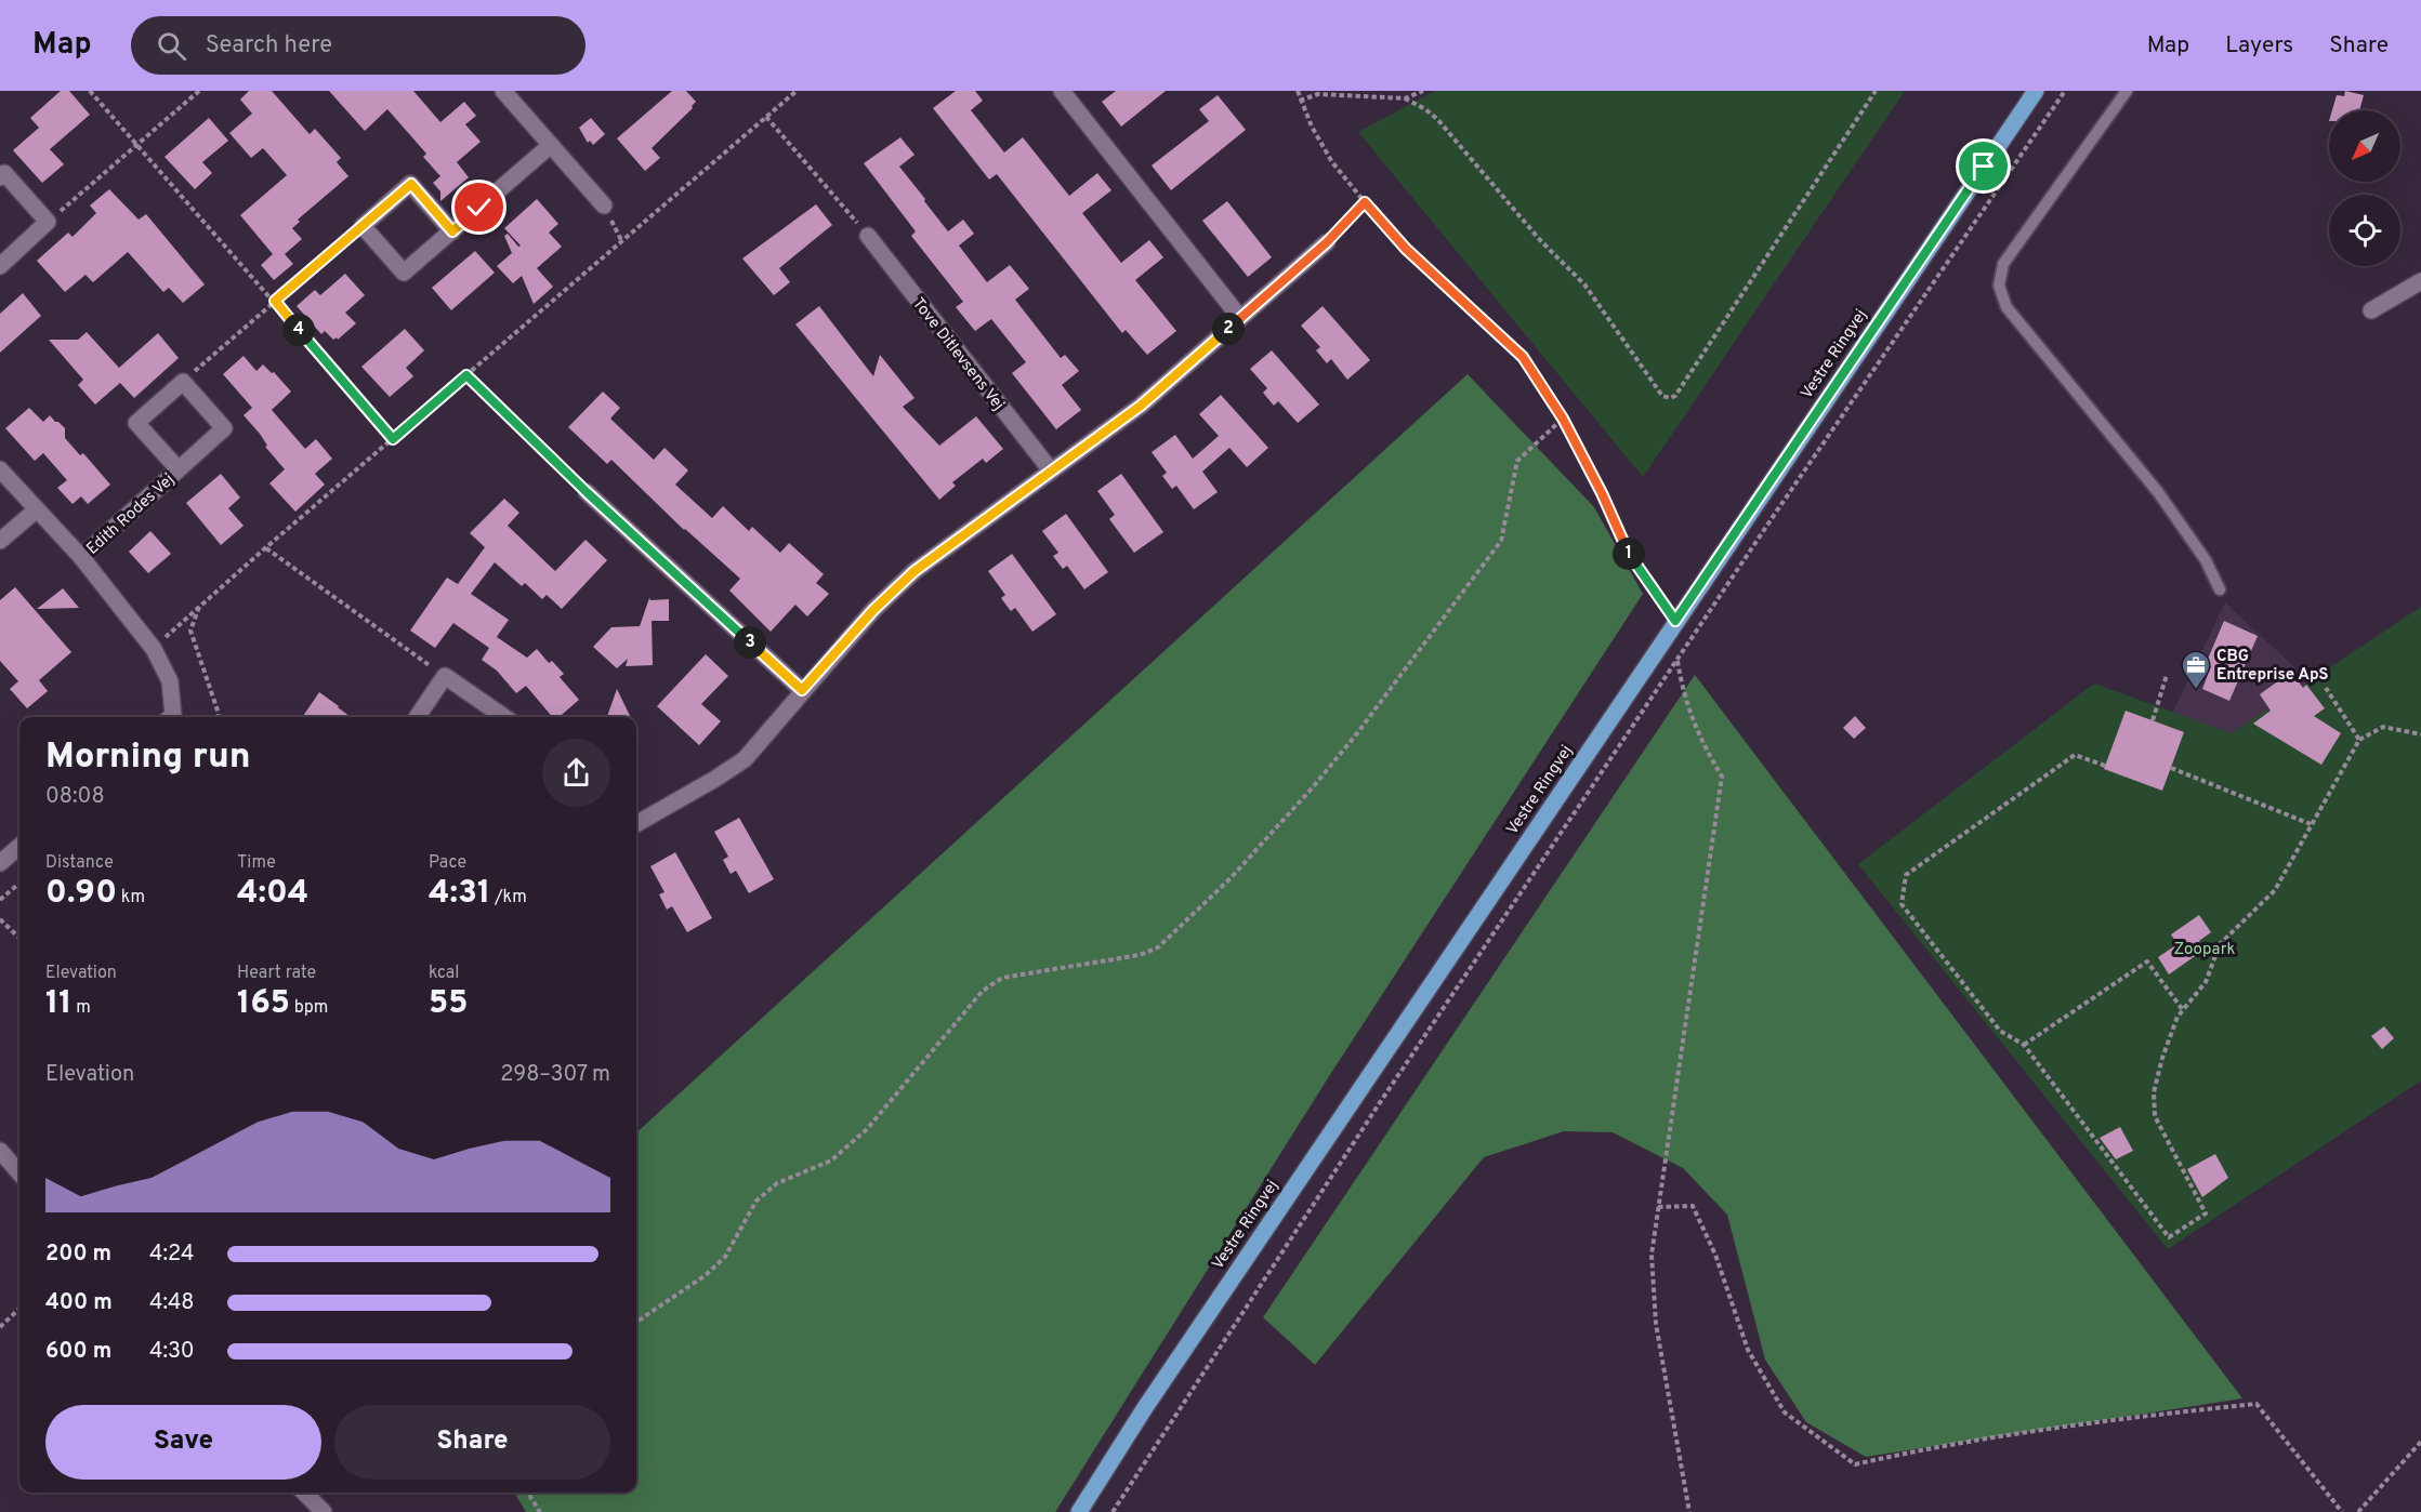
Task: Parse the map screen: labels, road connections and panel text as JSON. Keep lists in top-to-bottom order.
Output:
{
  "streets": {
    "main road": ["Vestre Ringvej"],
    "street": ["Tove Ditlevsens Vej", "Edith Rodes Vej"]
  },
  "parks": ["Zoopark"],
  "places": {
    "office": ["CBG Entreprise ApS"]
  },
  "north": "bottom left",
  "page": {
    "header": "Map",
    "search": "Search here",
    "nav": ["Map", "Layers", "Share"],
    "pins": [
      "2",
      "4",
      "1",
      "3"
    ],
    "heading": ["Morning run", "08:08"],
    "stats": [
      ["Distance", "0.90 km"],
      ["Time", "4:04"],
      ["Pace", "4:31 /km"],
      ["Elevation", "11 m"],
      ["Heart rate", "165 bpm"],
      ["kcal", "55"]
    ],
    "chart": ["Elevation", "298–307 m"],
    "list": [
      {
        "name": "200 m",
        "note": "4:24"
      },
      {
        "name": "400 m",
        "note": "4:48"
      },
      {
        "name": "600 m",
        "note": "4:30"
      }
    ],
    "buttons": ["Save", "Share"]
  }
}
